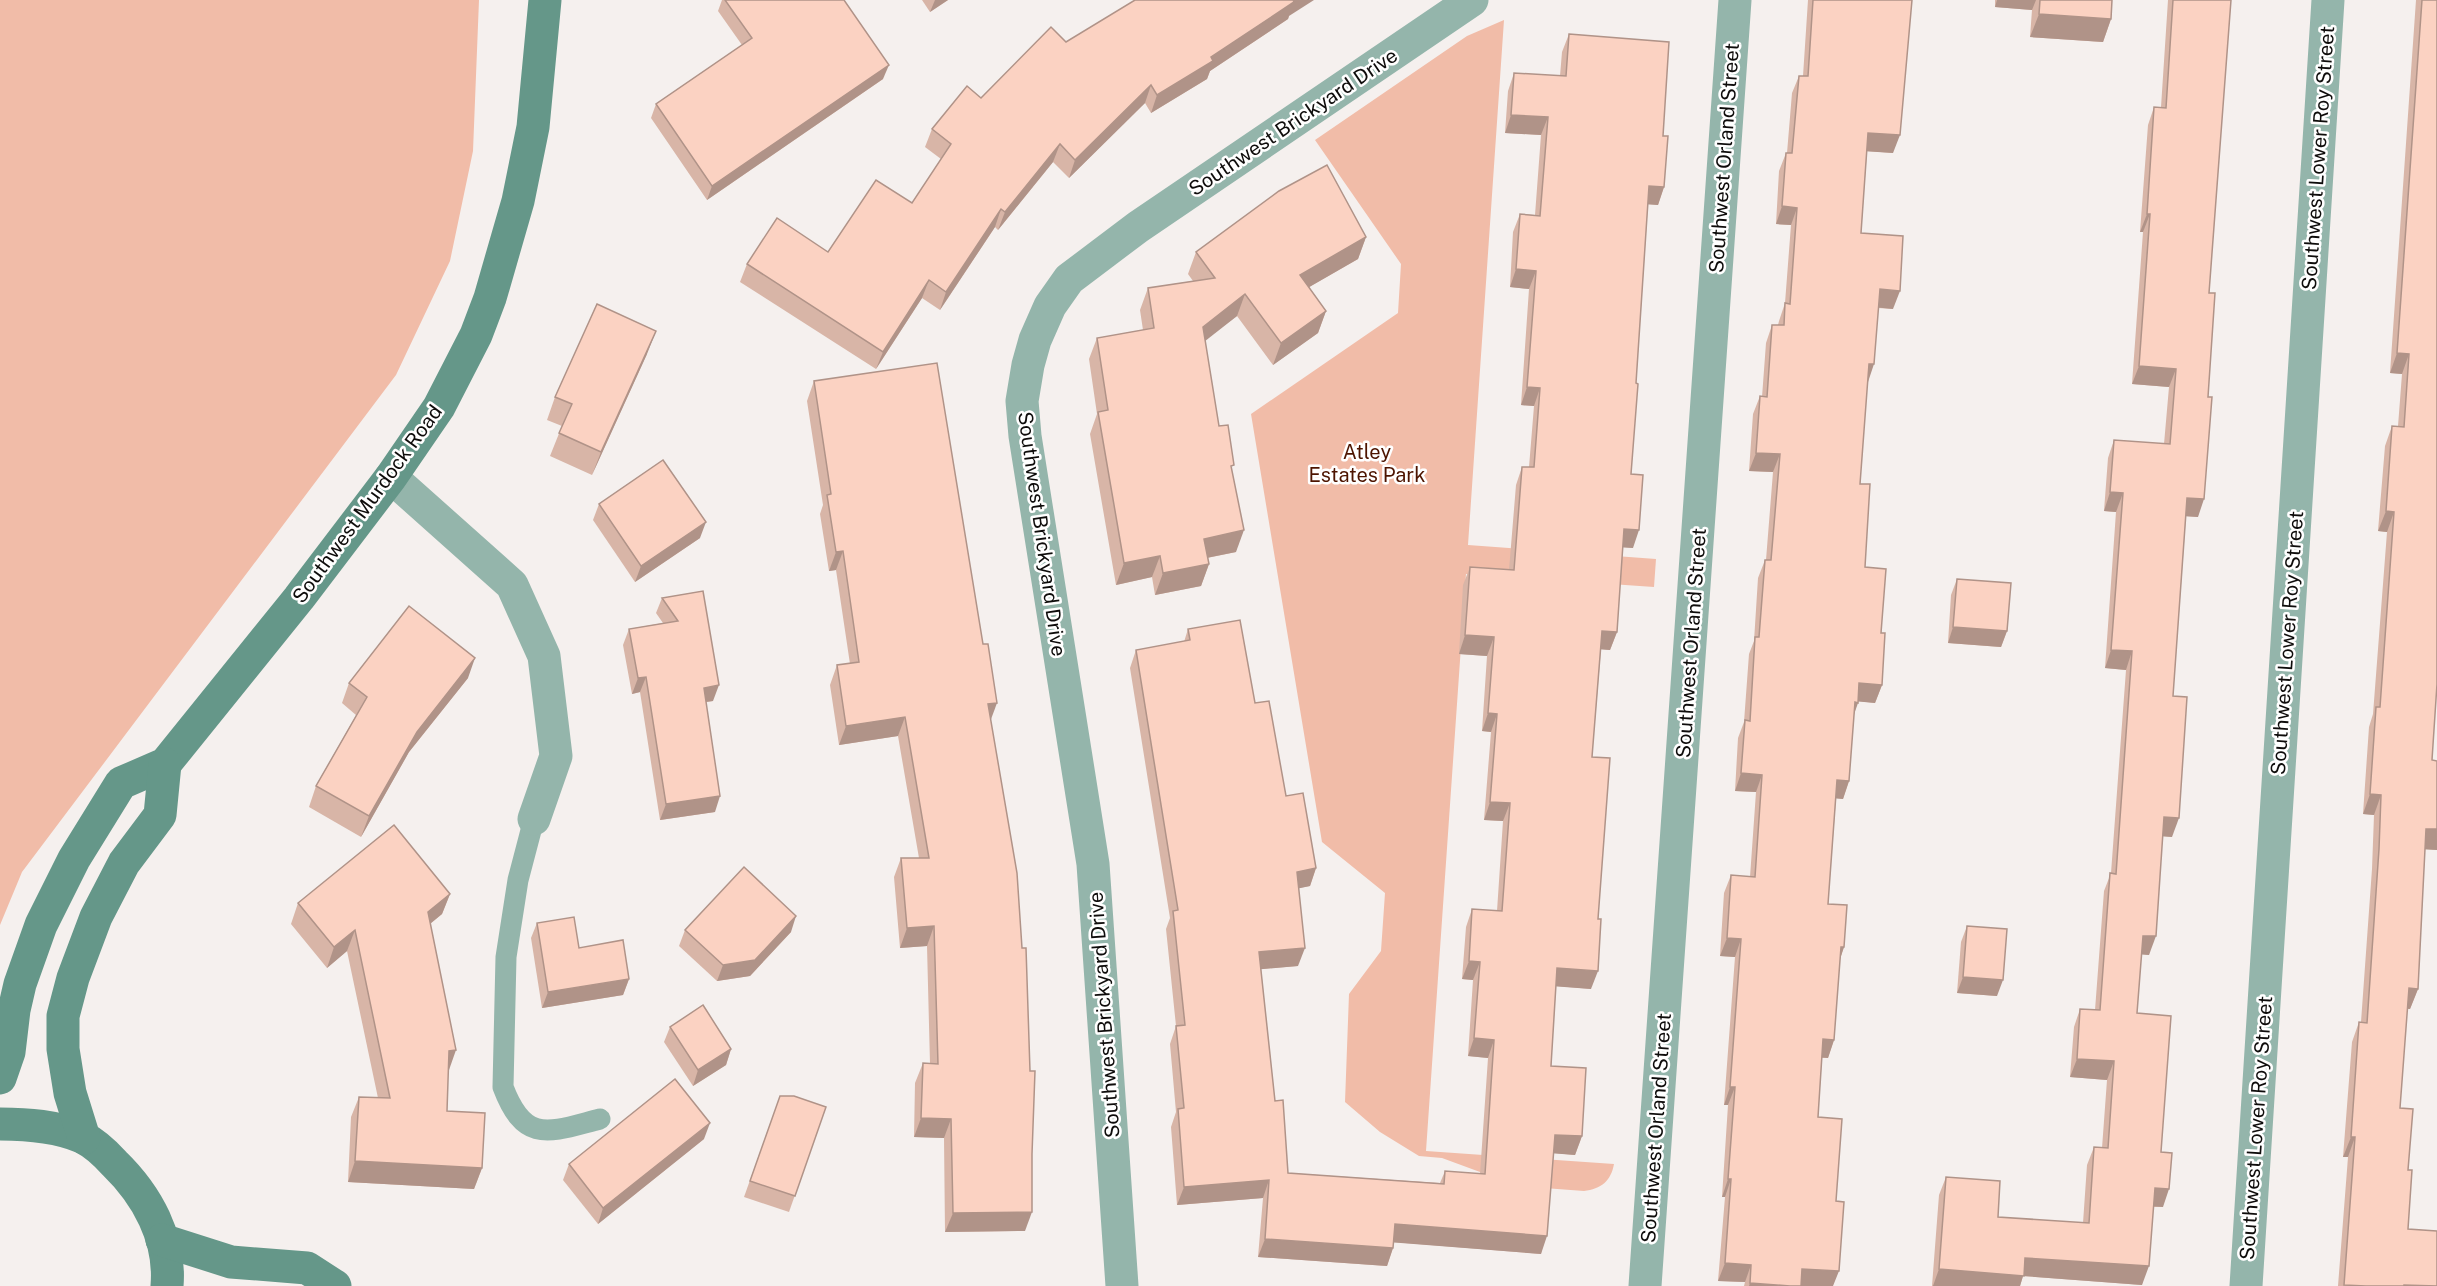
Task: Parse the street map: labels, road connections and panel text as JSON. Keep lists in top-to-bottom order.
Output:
{
  "streets": {
    "main road": ["Southwest Murdock Road"],
    "street": ["Southwest Brickyard Drive", "Southwest Orland Street", "Southwest Lower Roy Street"]
  },
  "parks": ["Atley Estates Park"]
}
